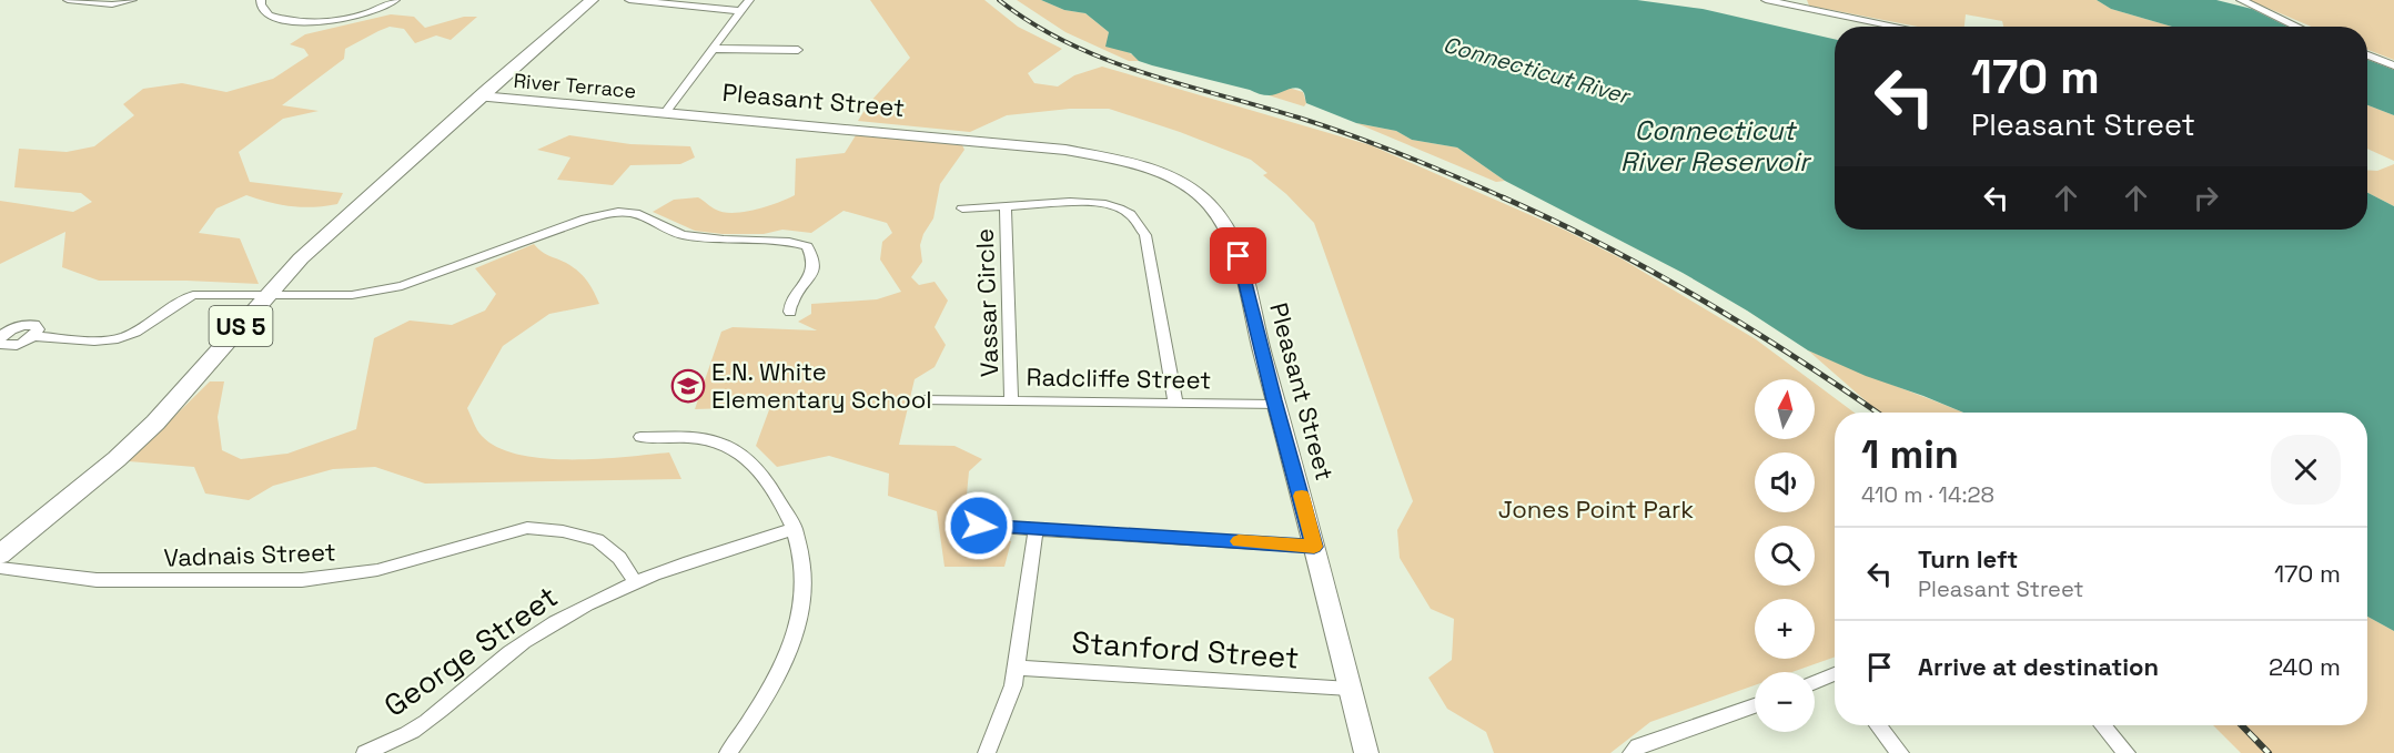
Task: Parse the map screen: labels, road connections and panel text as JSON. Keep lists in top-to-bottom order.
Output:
{
  "streets": {
    "main road": ["US 5"],
    "street": [
      "River Terrace",
      "Pleasant Street",
      "Vassar Circle",
      "Radcliffe Street",
      "Vadnais Street",
      "Stanford Street",
      "George Street"
    ]
  },
  "crossings": [
    ["River Terrace", "Pleasant Street"],
    ["River Terrace", "US 5"],
    ["Pleasant Street", "Radcliffe Street"],
    ["Pleasant Street", "Stanford Street"],
    ["Vassar Circle", "Radcliffe Street"],
    ["Vadnais Street", "George Street"]
  ],
  "water": ["Connecticut River", "Connecticut River Reservoir"],
  "parks": ["Jones Point Park"],
  "places": {
    "school or university": ["E.N. White Elementary School"]
  },
  "north": "top",
  "page": {
    "turn": ["170 m", "Pleasant Street"],
    "map_buttons": ["+", "−"],
    "heading": ["1 min", "410 m · 14:28"],
    "list": [
      {
        "name": "Turn left",
        "note": "Pleasant Street",
        "value": "170 m"
      },
      {
        "name": "Arrive at destination",
        "value": "240 m"
      }
    ]
  }
}
